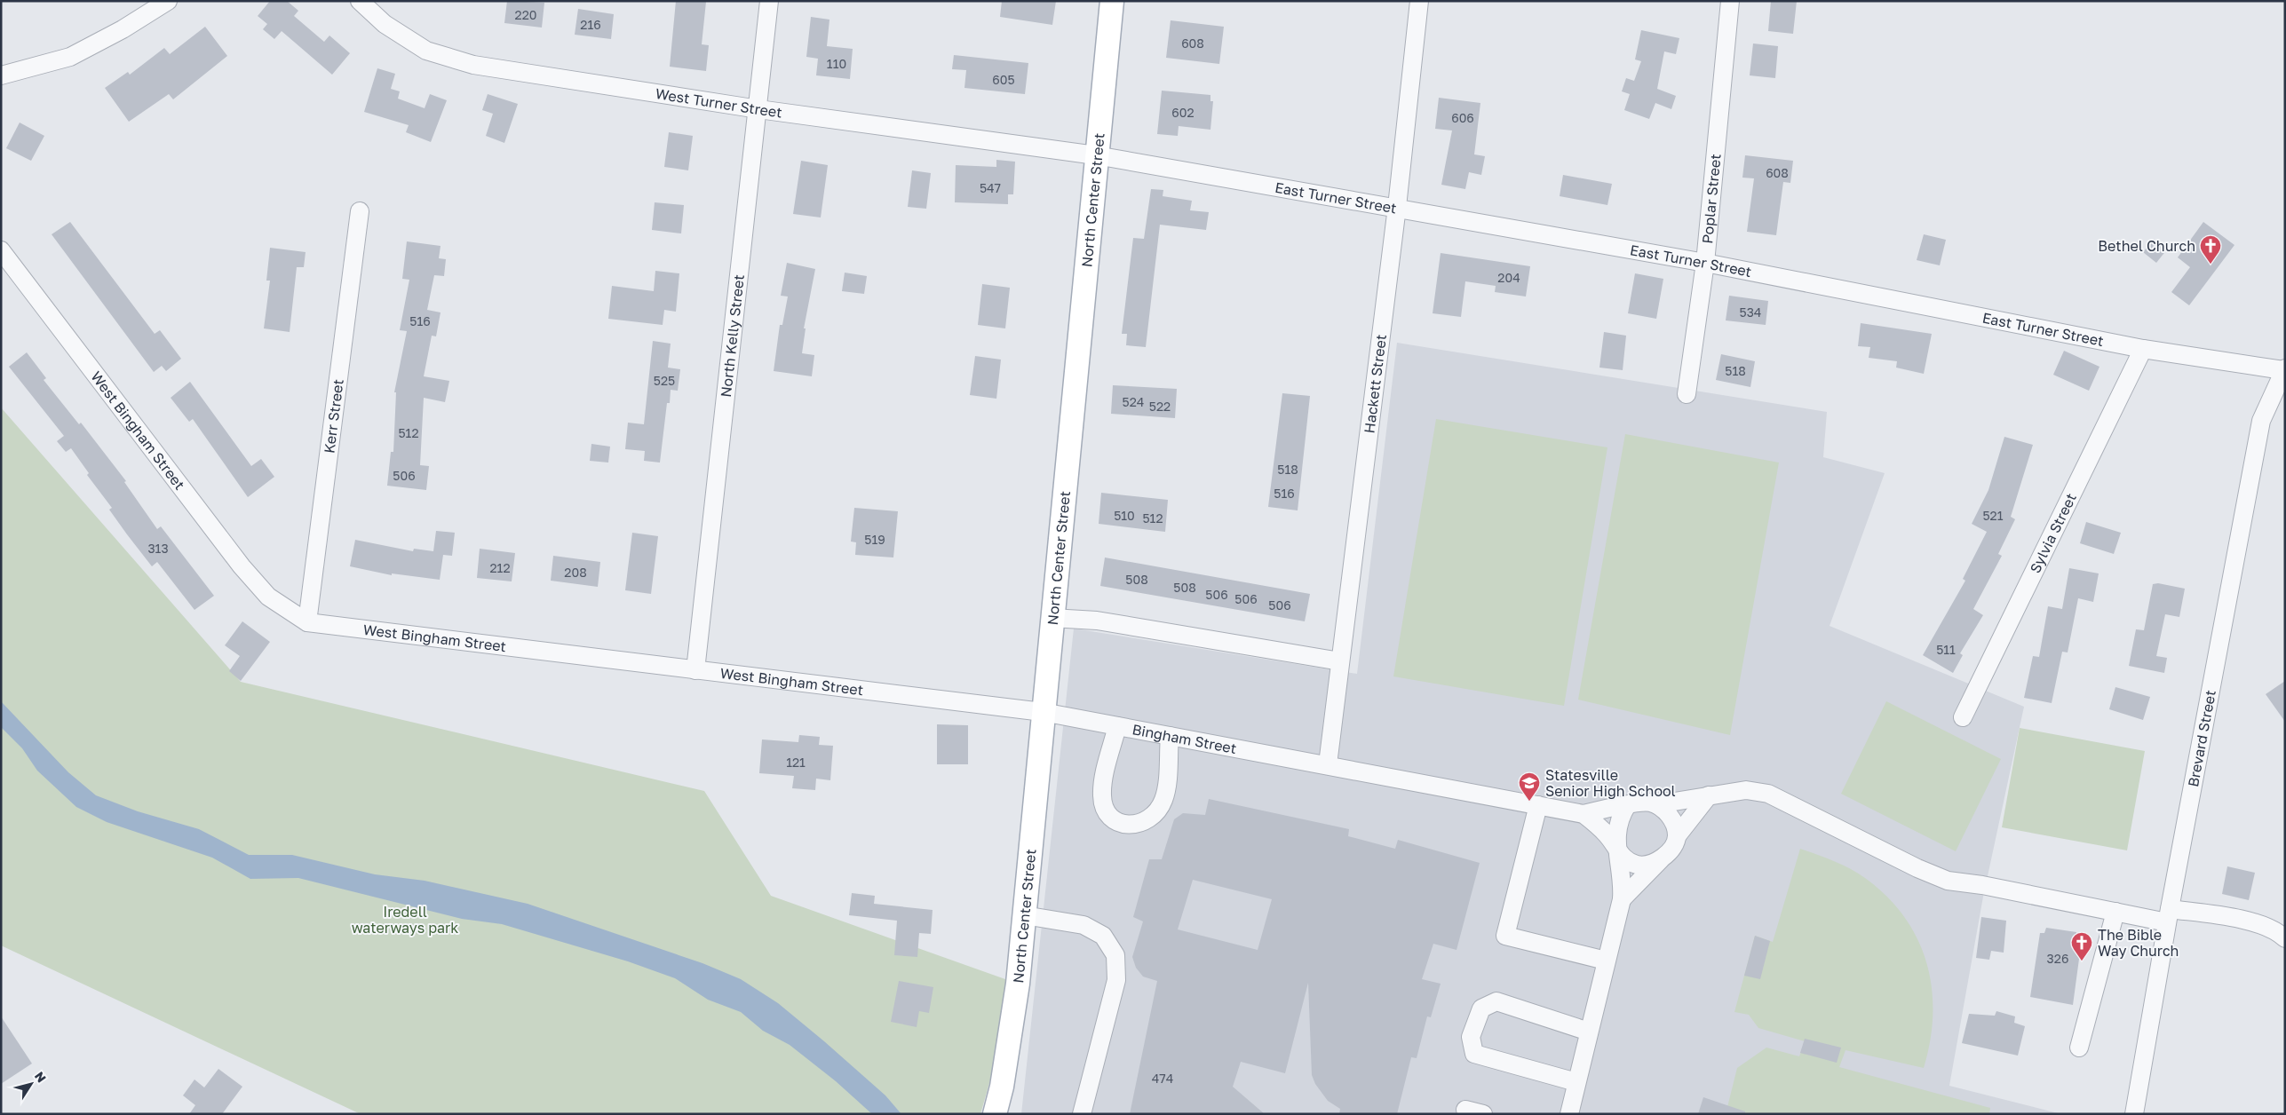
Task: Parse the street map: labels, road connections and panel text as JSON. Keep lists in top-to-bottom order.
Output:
{
  "streets": {
    "main road": ["North Center Street"],
    "street": [
      "West Turner Street",
      "East Turner Street",
      "Poplar Street",
      "North Kelly Street",
      "Hackett Street",
      "Kerr Street",
      "West Bingham Street",
      "Sylvia Street",
      "Bingham Street",
      "Brevard Street"
    ]
  },
  "crossings": [
    ["West Turner Street", "East Turner Street"],
    ["West Turner Street", "North Center Street"],
    ["West Turner Street", "North Kelly Street"],
    ["East Turner Street", "Poplar Street"],
    ["East Turner Street", "North Center Street"],
    ["East Turner Street", "Hackett Street"],
    ["East Turner Street", "Sylvia Street"],
    ["East Turner Street", "Brevard Street"],
    ["North Center Street", "West Bingham Street"],
    ["North Center Street", "Bingham Street"],
    ["North Kelly Street", "West Bingham Street"],
    ["Hackett Street", "Bingham Street"],
    ["Kerr Street", "West Bingham Street"],
    ["West Bingham Street", "Bingham Street"]
  ],
  "parks": ["Iredell waterways park"],
  "places": {
    "church": ["Bethel Church", "The Bible Way Church"],
    "school or university": ["Statesville Senior High School"]
  },
  "house_numbers": [
    "220",
    "216",
    "608",
    "110",
    "605",
    "602",
    "606",
    "608",
    "547",
    "204",
    "534",
    "516",
    "518",
    "525",
    "524",
    "522",
    "512",
    "518",
    "506",
    "516",
    "510",
    "521",
    "512",
    "519",
    "313",
    "212",
    "208",
    "508",
    "508",
    "506",
    "506",
    "506",
    "511",
    "121",
    "326",
    "474"
  ],
  "north": "top right"
}
